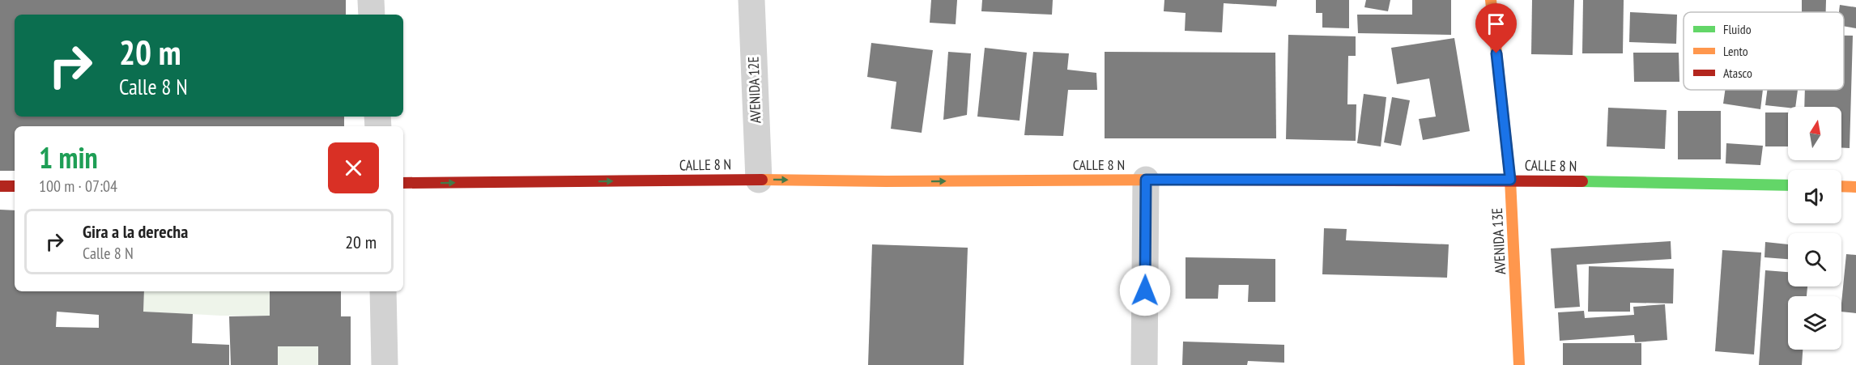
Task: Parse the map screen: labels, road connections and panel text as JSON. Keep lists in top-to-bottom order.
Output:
{
  "streets": {
    "street": ["AVENIDA 12E", "CALLE 8 N", "AVENIDA 13E"]
  },
  "crossings": [
    ["AVENIDA 12E", "CALLE 8 N"],
    ["CALLE 8 N", "AVENIDA 13E"]
  ],
  "one_way": ["CALLE 8 N"],
  "legend": ["Fluido", "Lento", "Atasco"],
  "north": "top",
  "page": {
    "turn": ["20 m", "Calle 8 N"],
    "heading": ["1 min", "100 m · 07:04"],
    "list": [
      {
        "name": "Gira a la derecha",
        "note": "Calle 8 N",
        "value": "20 m"
      }
    ]
  }
}
